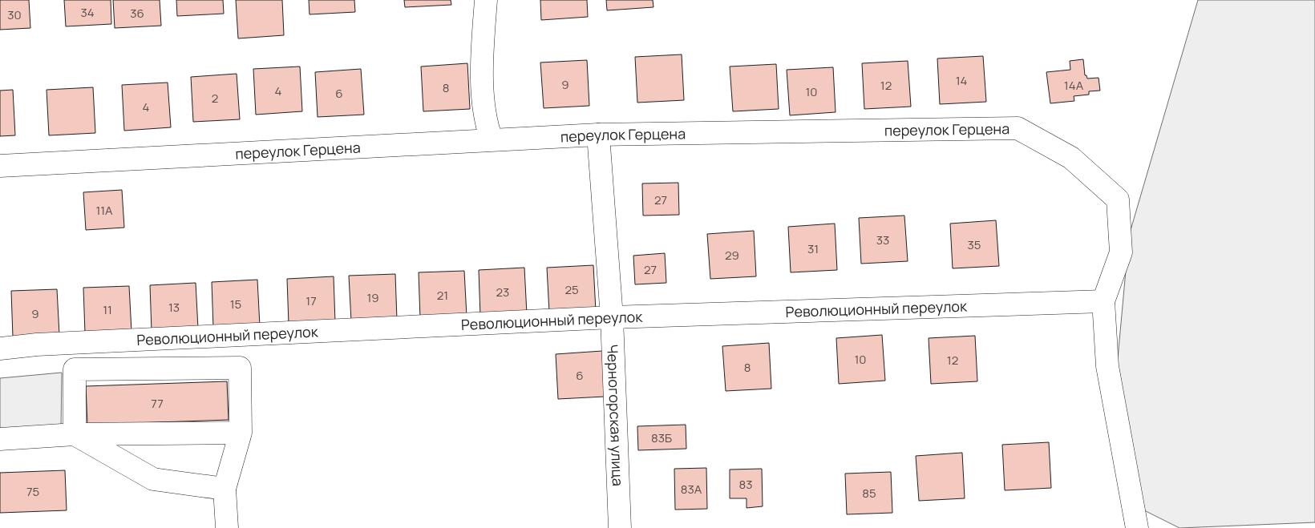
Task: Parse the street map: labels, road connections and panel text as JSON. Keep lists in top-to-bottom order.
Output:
{
  "streets": {
    "street": ["переулок Герцена", "Революционный переулок", "Черногорская улица"]
  },
  "crossings": [
    ["переулок Герцена", "Революционный переулок"],
    ["переулок Герцена", "Черногорская улица"],
    ["Революционный переулок", "Черногорская улица"]
  ],
  "house_numbers": [
    "34",
    "36",
    "30",
    "14",
    "9",
    "12",
    "14А",
    "8",
    "4",
    "10",
    "6",
    "2",
    "4",
    "27",
    "11А",
    "33",
    "35",
    "31",
    "29",
    "27",
    "25",
    "23",
    "21",
    "19",
    "17",
    "15",
    "13",
    "11",
    "9",
    "10",
    "12",
    "8",
    "6",
    "77",
    "83Б",
    "83",
    "83А",
    "75",
    "85"
  ]
}
